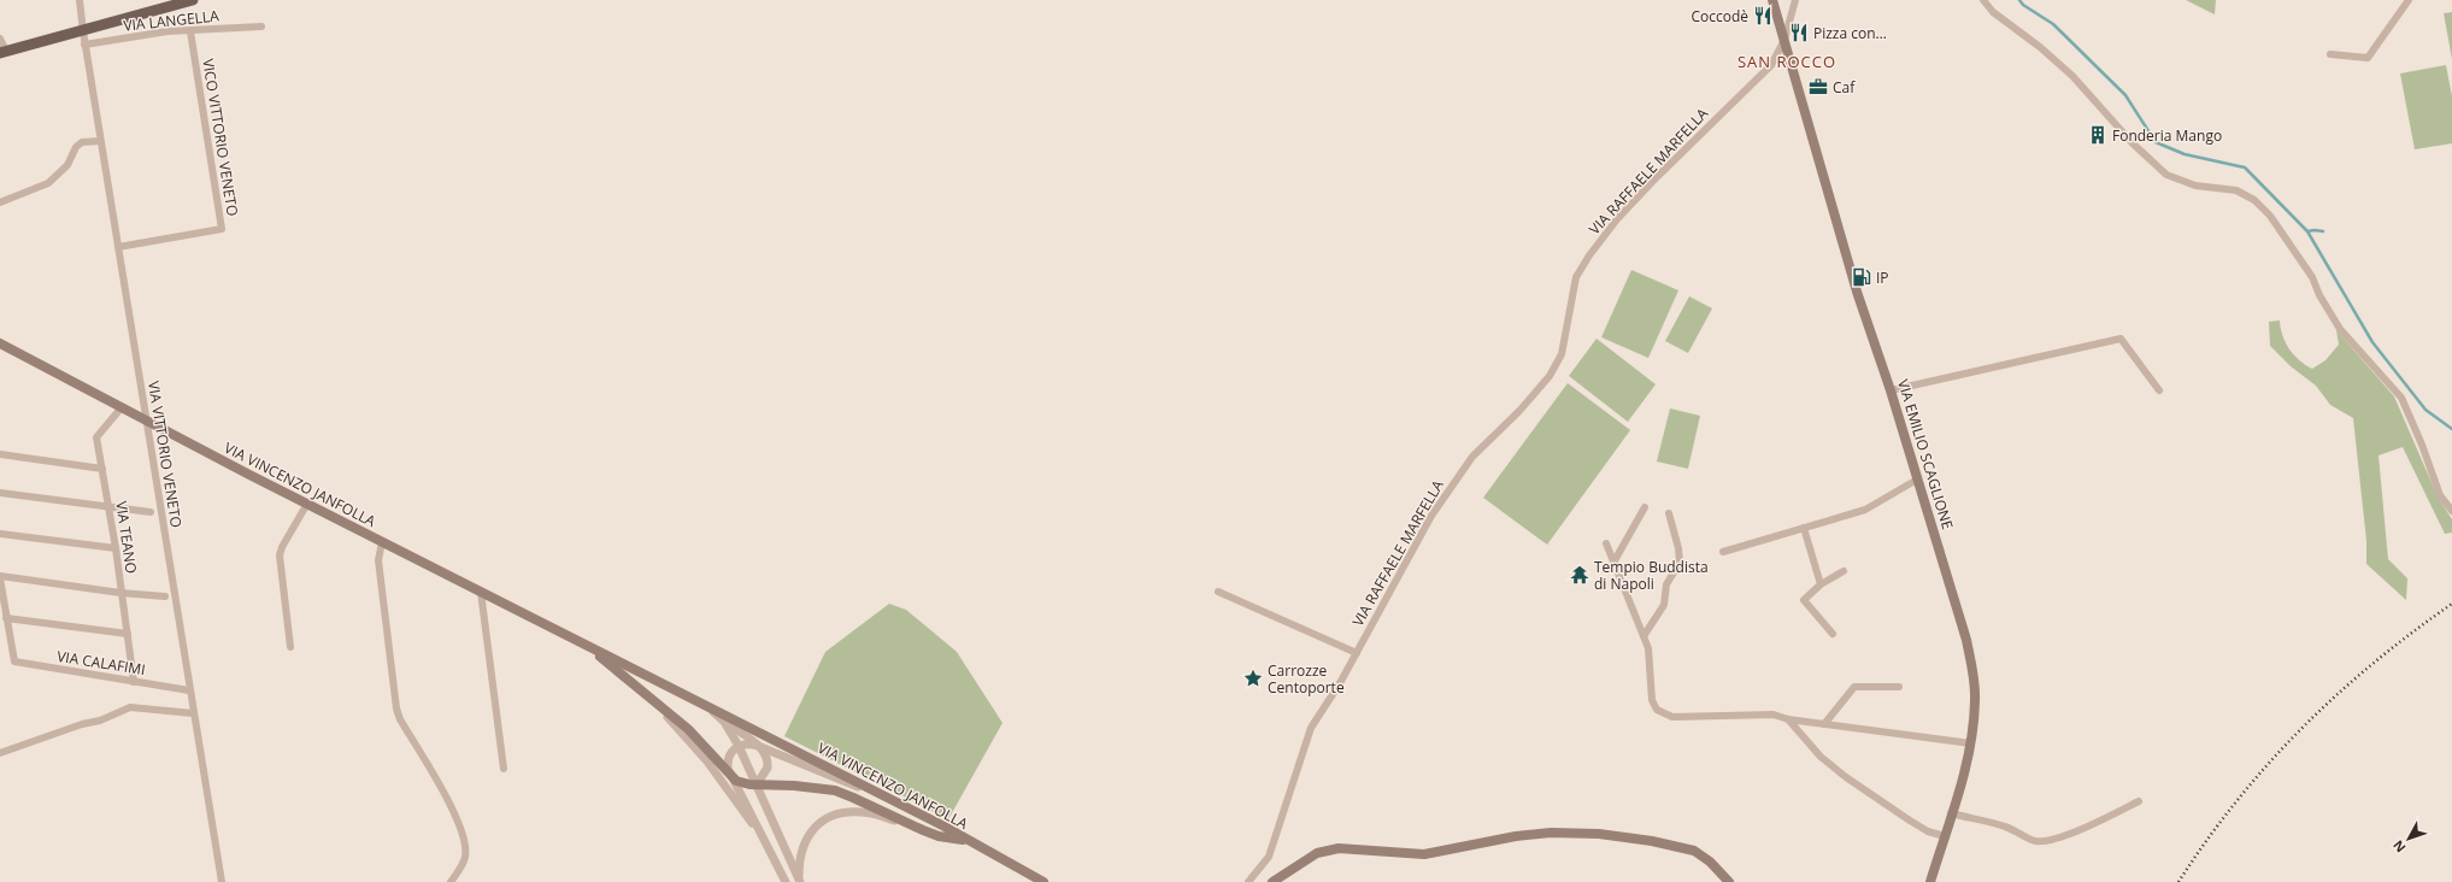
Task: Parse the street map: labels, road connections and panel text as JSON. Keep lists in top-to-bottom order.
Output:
{
  "streets": {
    "main road": ["VIA EMILIO SCAGLIONE", "VIA VINCENZO JANFOLLA"],
    "street": [
      "VIA LANGELLA",
      "VICO VITTORIO VENETO",
      "VIA RAFFAELE MARFELLA",
      "VIA VITTORIO VENETO",
      "VIA TEANO",
      "VIA CALAFIMI"
    ]
  },
  "crossings": [
    ["VIA LANGELLA", "VICO VITTORIO VENETO"],
    ["VIA LANGELLA", "VIA VITTORIO VENETO"],
    ["VICO VITTORIO VENETO", "VIA VITTORIO VENETO"],
    ["VIA RAFFAELE MARFELLA", "VIA EMILIO SCAGLIONE"],
    ["VIA VITTORIO VENETO", "VIA VINCENZO JANFOLLA"],
    ["VIA VITTORIO VENETO", "VIA CALAFIMI"],
    ["VIA VINCENZO JANFOLLA", "VIA TEANO"],
    ["VIA TEANO", "VIA CALAFIMI"]
  ],
  "districts": ["SAN ROCCO"],
  "places": {
    "restaurant": ["Coccodè", "Pizza con…"],
    "office": ["Caf"],
    "building": ["Fonderia Mango"],
    "fuel station": ["IP"],
    "temple": ["Tempio Buddista di Napoli"],
    "place": ["Carrozze Centoporte"]
  },
  "north": "bottom left"
}
